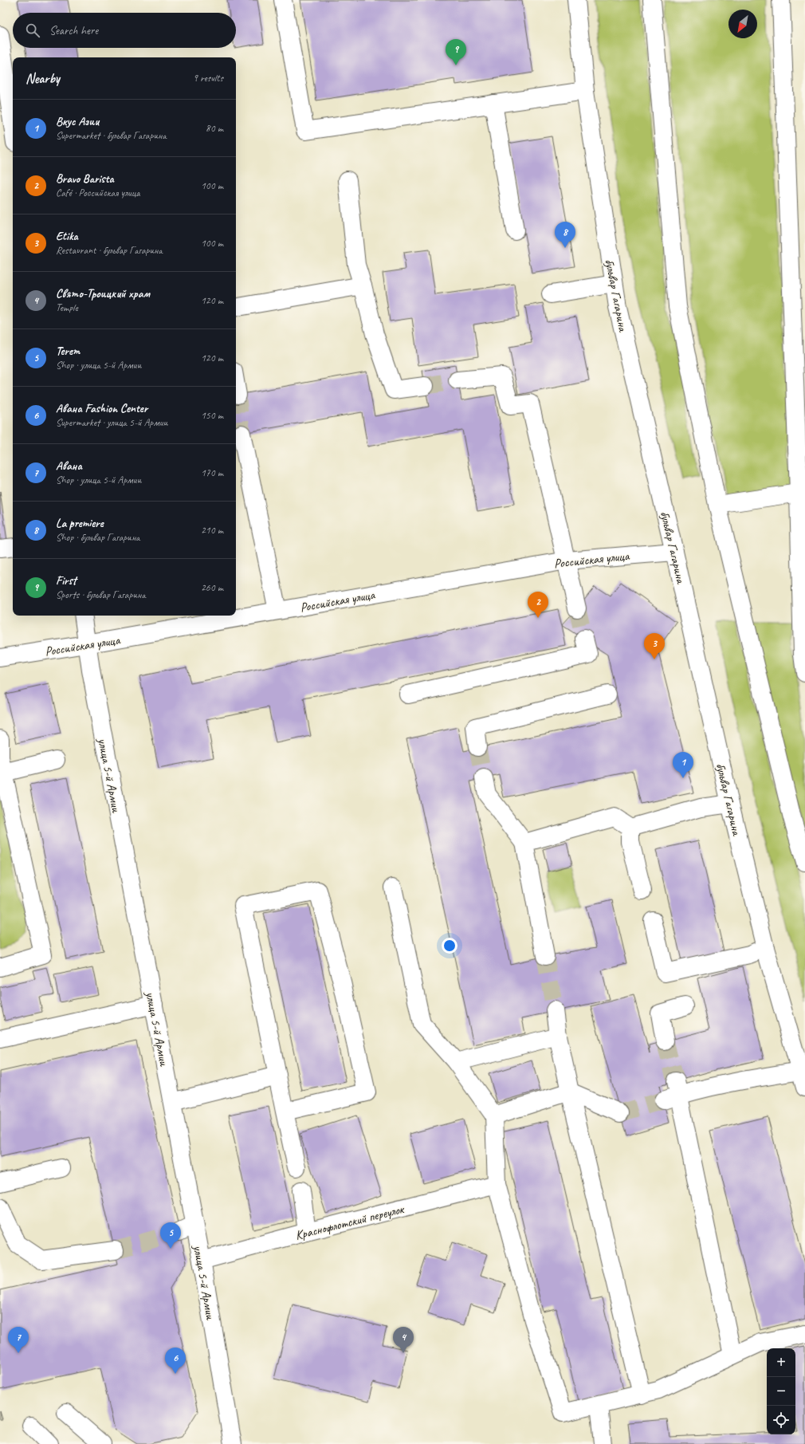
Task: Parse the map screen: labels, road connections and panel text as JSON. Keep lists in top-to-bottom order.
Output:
{
  "streets": {
    "street": [
      "бульвар Гагарина",
      "Российская улица",
      "улица 5-й Армии",
      "Краснофлотский переулок"
    ]
  },
  "crossings": [
    ["бульвар Гагарина", "Российская улица"],
    ["Российская улица", "улица 5-й Армии"],
    ["улица 5-й Армии", "Краснофлотский переулок"]
  ],
  "north": "bottom left",
  "page": {
    "search": "Search here",
    "pins": [
      "9",
      "8",
      "2",
      "3",
      "1",
      "5",
      "4",
      "7",
      "6"
    ],
    "heading": ["Nearby", "9 results"],
    "list": [
      {
        "mark": "1",
        "name": "Вкус Азии",
        "note": "Supermarket · бульвар Гагарина",
        "value": "80 m"
      },
      {
        "mark": "2",
        "name": "Bravo Barista",
        "note": "Café · Российская улица",
        "value": "100 m"
      },
      {
        "mark": "3",
        "name": "Etika",
        "note": "Restaurant · бульвар Гагарина",
        "value": "100 m"
      },
      {
        "mark": "4",
        "name": "Свято-Троицкий храм",
        "note": "Temple",
        "value": "120 m"
      },
      {
        "mark": "5",
        "name": "Terem",
        "note": "Shop · улица 5-й Армии",
        "value": "120 m"
      },
      {
        "mark": "6",
        "name": "Авана Fashion Center",
        "note": "Supermarket · улица 5-й Армии",
        "value": "150 m"
      },
      {
        "mark": "7",
        "name": "Авана",
        "note": "Shop · улица 5-й Армии",
        "value": "170 m"
      },
      {
        "mark": "8",
        "name": "La premiere",
        "note": "Shop · бульвар Гагарина",
        "value": "210 m"
      },
      {
        "mark": "9",
        "name": "First",
        "note": "Sports · бульвар Гагарина",
        "value": "260 m"
      }
    ],
    "map_buttons": ["+", "−"]
  }
}
